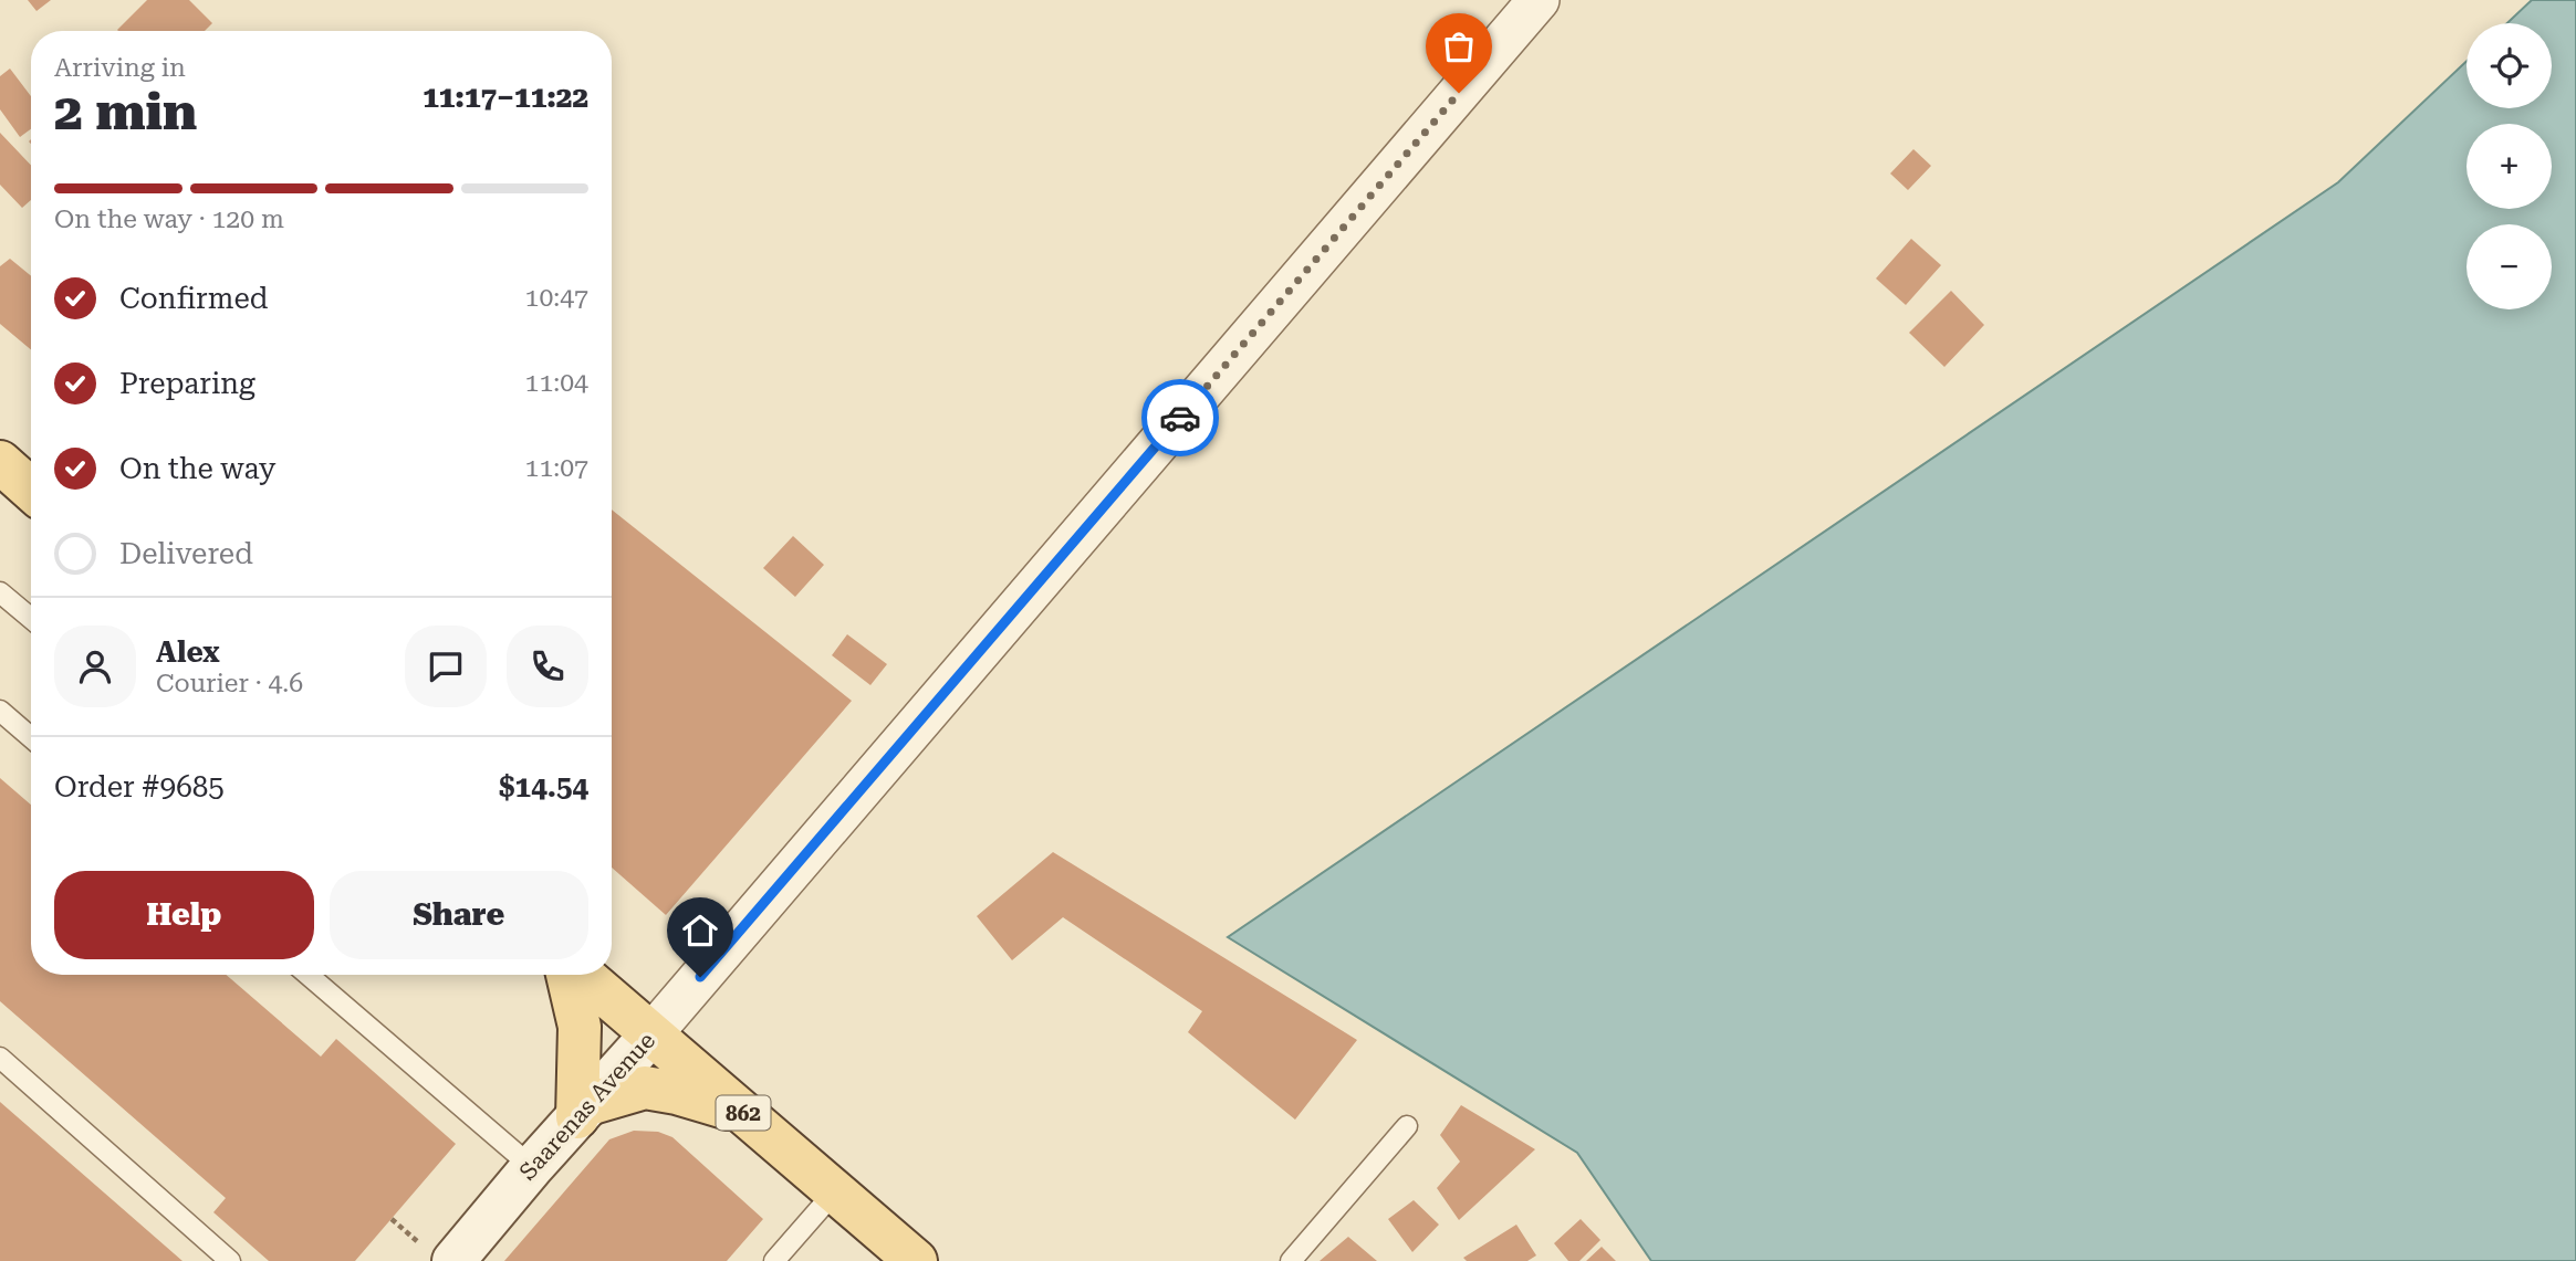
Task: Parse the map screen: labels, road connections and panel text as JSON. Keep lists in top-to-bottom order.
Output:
{
  "streets": {
    "main road": ["Saarenas Avenue", "862"]
  },
  "crossings": [
    ["Saarenas Avenue", "862"]
  ],
  "page": {
    "map_buttons": ["+", "−"],
    "heading": ["2 min", "Arriving in", "11:17–11:22"],
    "panel": [
      "Alex",
      "Courier · 4.6",
      "Order #9685",
      "$14.54"
    ],
    "bar": "On the way · 120 m",
    "list": [
      ["Confirmed", "10:47"],
      ["Preparing", "11:04"],
      ["On the way", "11:07"],
      "Delivered"
    ],
    "buttons": ["Help", "Share"]
  }
}
